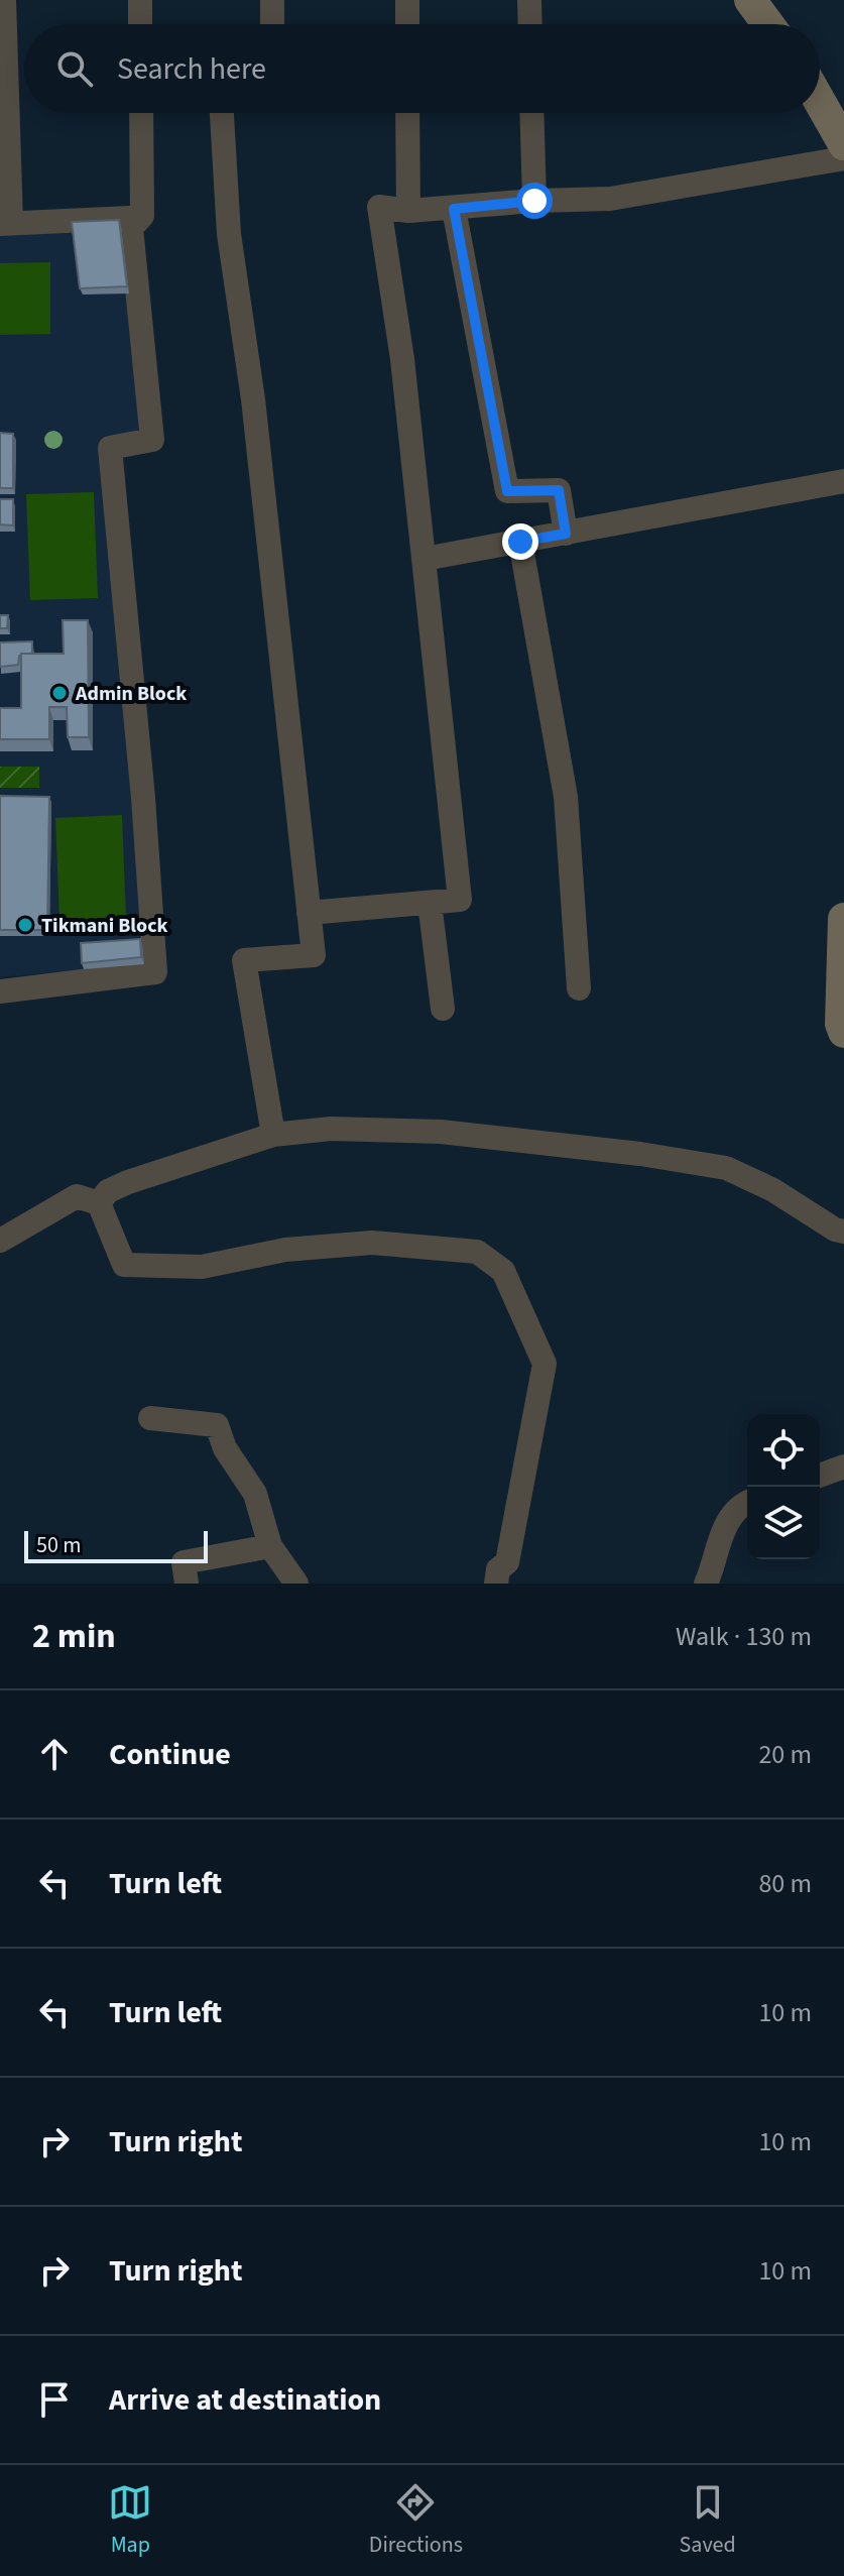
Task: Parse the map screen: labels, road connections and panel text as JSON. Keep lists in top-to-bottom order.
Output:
{
  "places": ["Admin Block", "Tikmani Block"],
  "scale_bar": "50 m",
  "page": {
    "search": "Search here",
    "scale": "50 m",
    "heading": ["2 min", "Walk · 130 m"],
    "list": [
      ["Continue", "20 m"],
      ["Turn left", "80 m"],
      ["Turn left", "10 m"],
      ["Turn right", "10 m"],
      ["Turn right", "10 m"],
      "Arrive at destination"
    ],
    "nav": ["Map", "Directions", "Saved"]
  }
}
